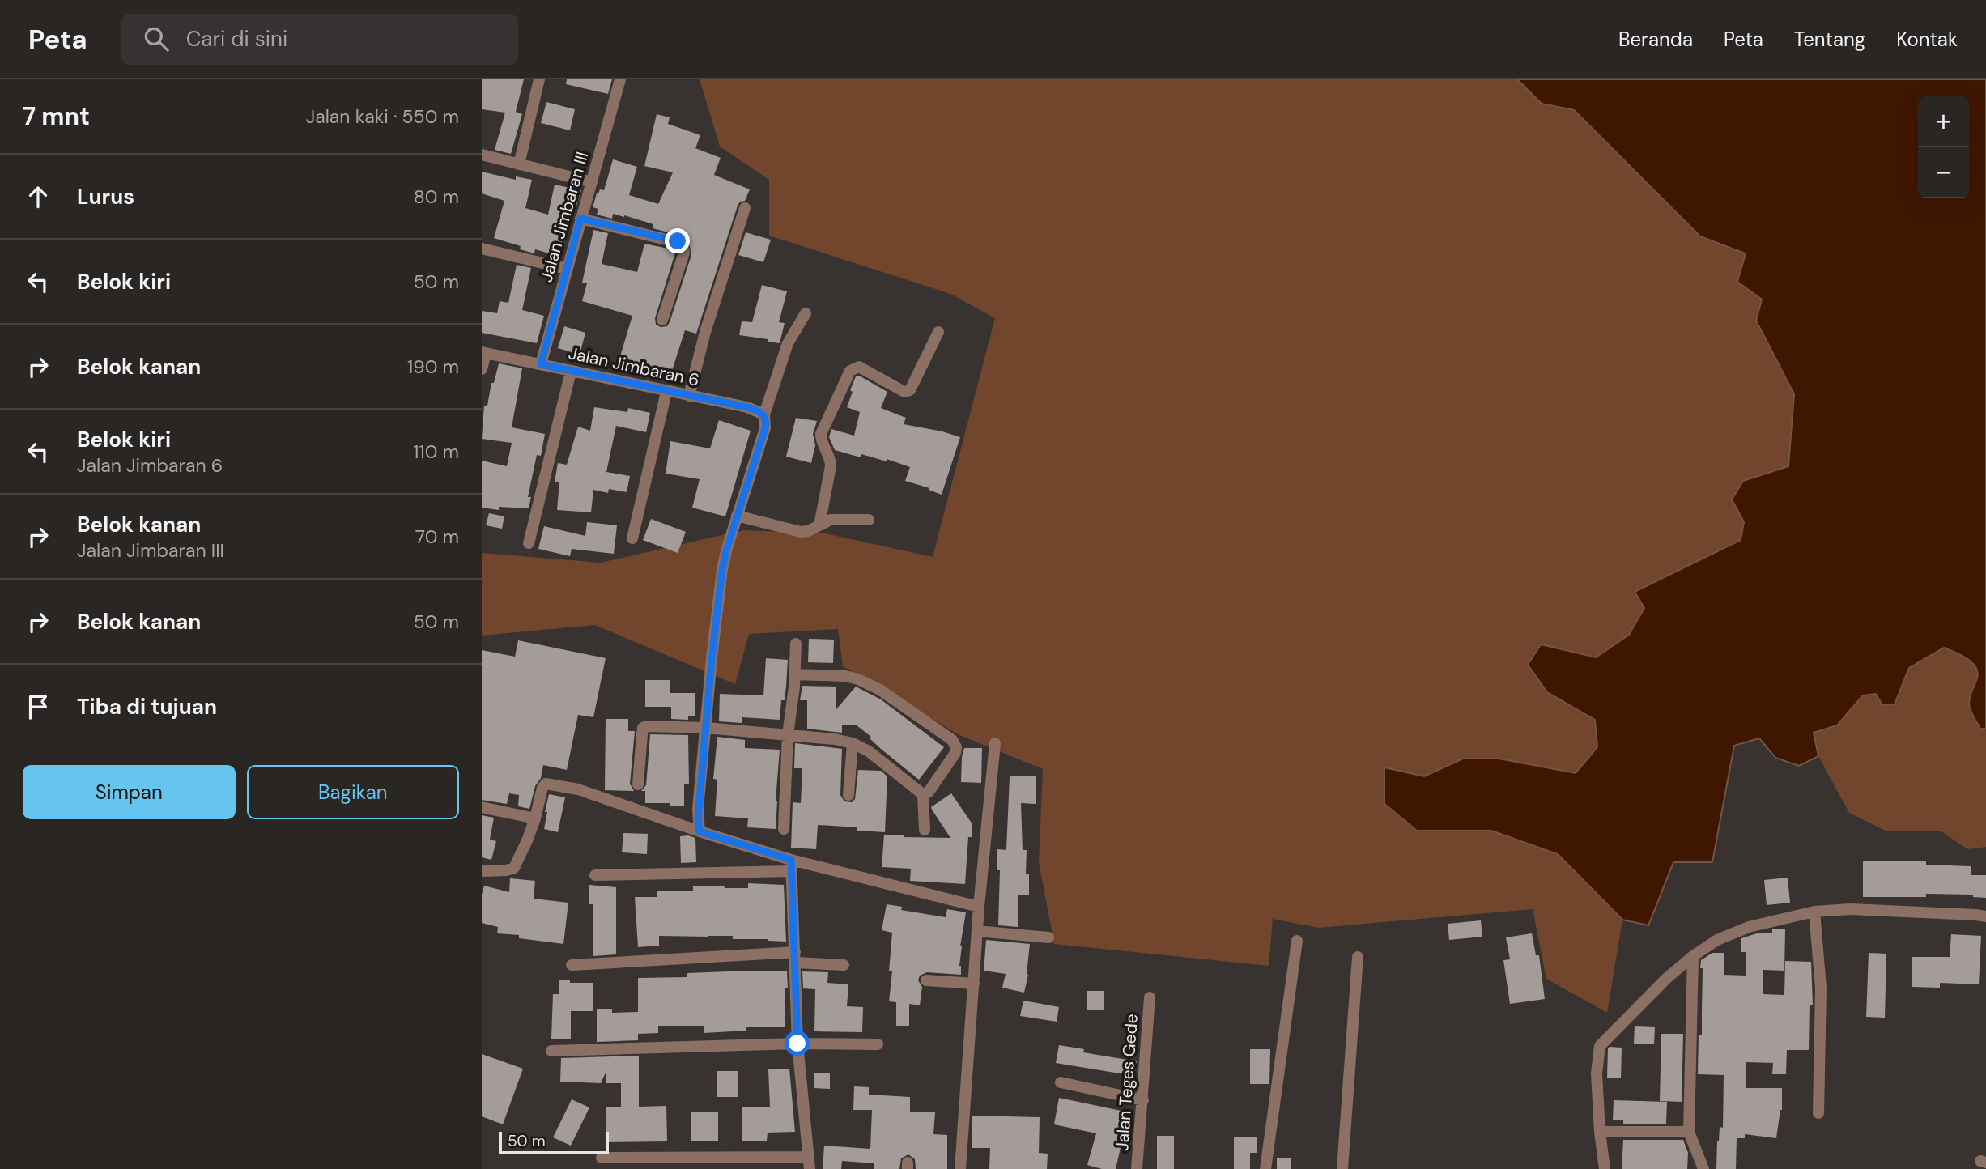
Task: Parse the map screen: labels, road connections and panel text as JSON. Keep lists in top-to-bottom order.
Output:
{
  "streets": {
    "street": ["Jalan Jimbaran III", "Jalan Jimbaran 6", "Jalan Teges Gede"]
  },
  "crossings": [
    ["Jalan Jimbaran III", "Jalan Jimbaran 6"]
  ],
  "scale_bar": "50 m",
  "page": {
    "header": "Peta",
    "search": "Cari di sini",
    "nav": [
      "Beranda",
      "Peta",
      "Tentang",
      "Kontak"
    ],
    "heading": ["7 mnt", "Jalan kaki · 550 m"],
    "map_buttons": ["+", "−"],
    "list": [
      ["Lurus", "80 m"],
      ["Belok kiri", "50 m"],
      ["Belok kanan", "190 m"],
      ["Belok kiri", "Jalan Jimbaran 6", "110 m"],
      ["Belok kanan", "Jalan Jimbaran III", "70 m"],
      ["Belok kanan", "50 m"],
      "Tiba di tujuan"
    ],
    "buttons": ["Simpan", "Bagikan"],
    "scale": "50 m"
  }
}
